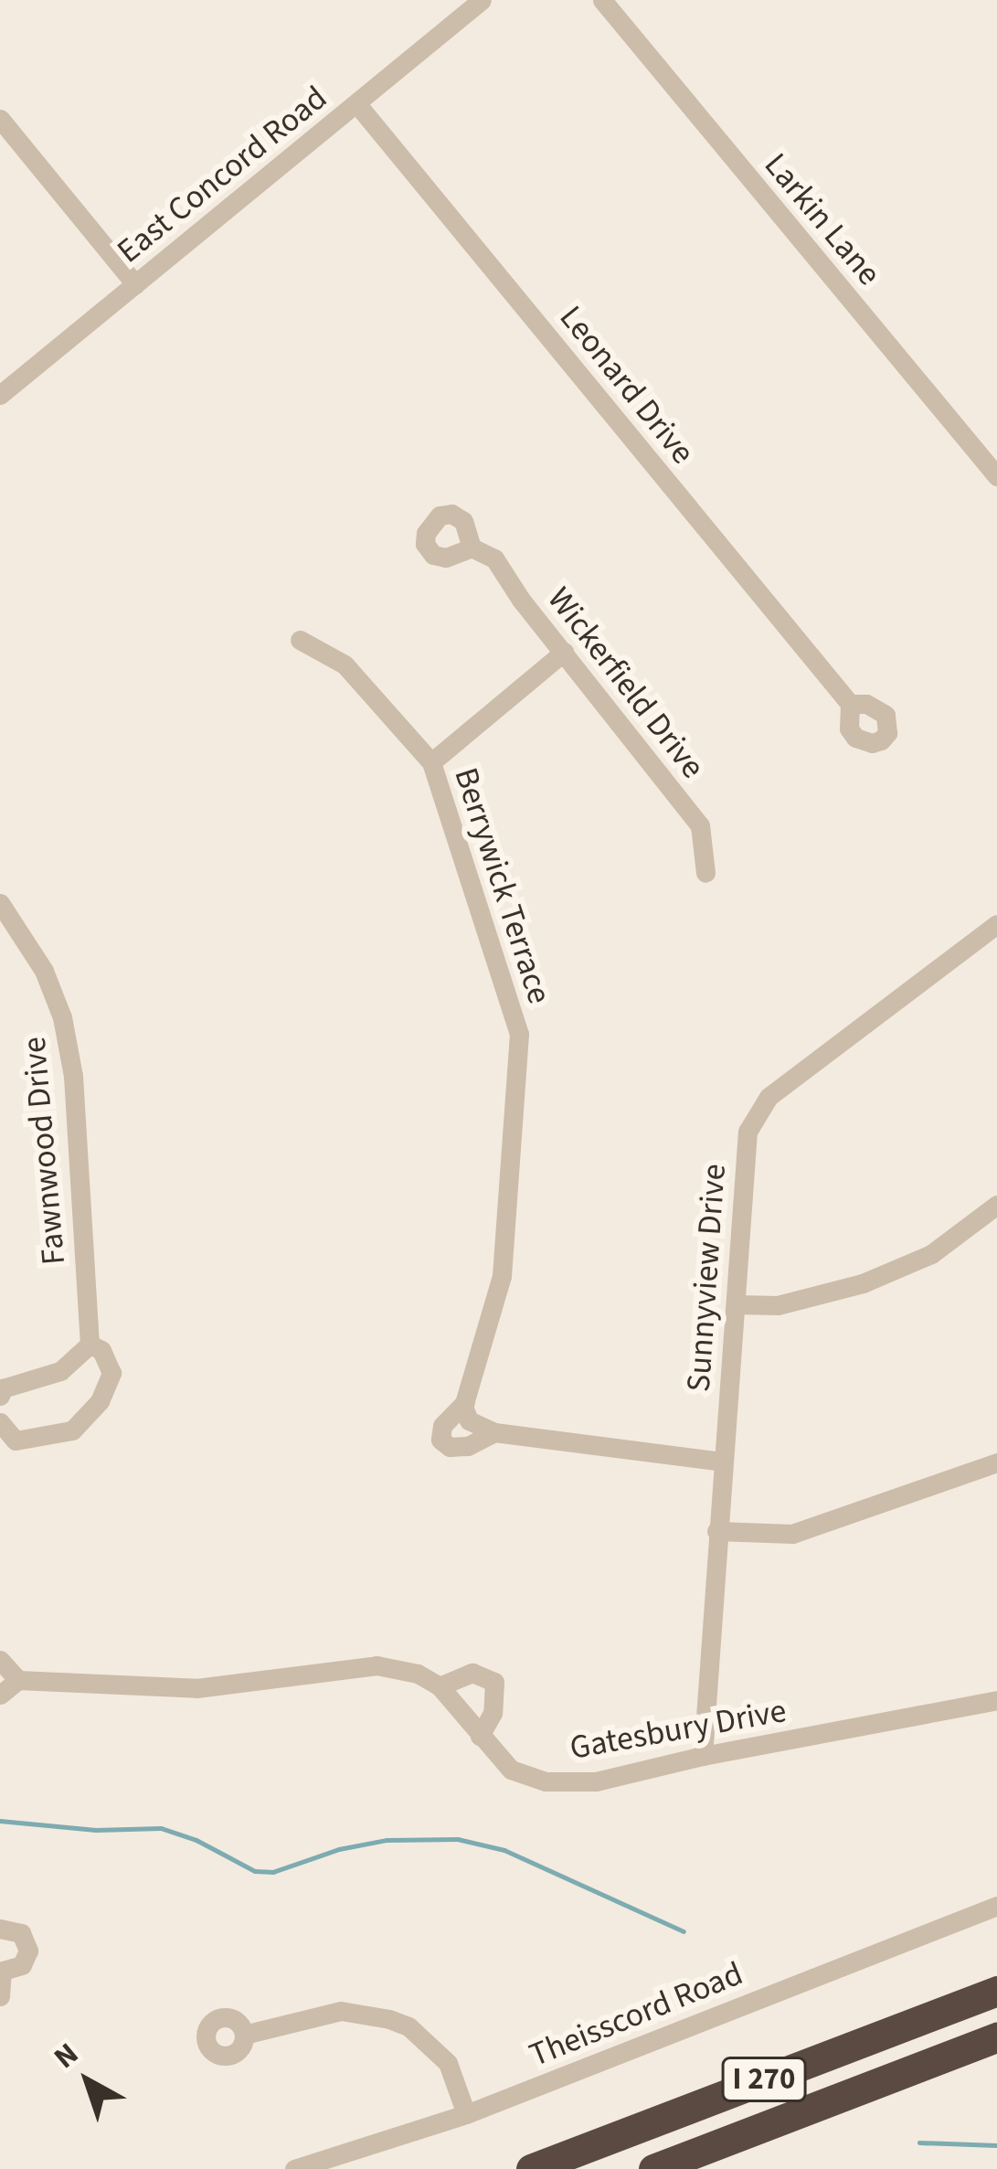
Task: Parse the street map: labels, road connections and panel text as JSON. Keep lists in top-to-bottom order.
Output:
{
  "streets": {
    "highway": ["I 270"],
    "street": [
      "East Concord Road",
      "Larkin Lane",
      "Leonard Drive",
      "Wickerfield Drive",
      "Berrywick Terrace",
      "Fawnwood Drive",
      "Sunnyview Drive",
      "Gatesbury Drive",
      "Theisscord Road"
    ]
  },
  "crossings": [
    ["East Concord Road", "Leonard Drive"],
    ["Berrywick Terrace", "Sunnyview Drive"],
    ["Sunnyview Drive", "Gatesbury Drive"]
  ],
  "north": "top left"
}
